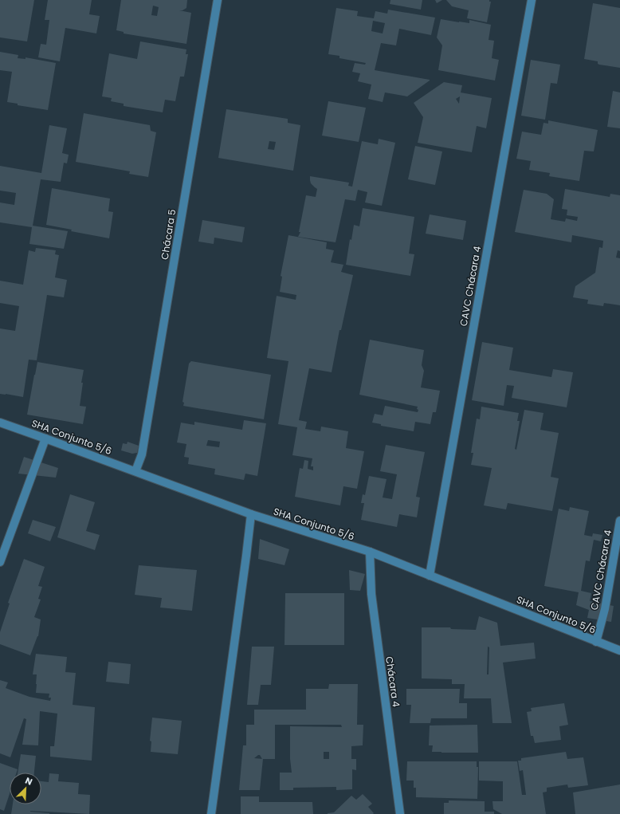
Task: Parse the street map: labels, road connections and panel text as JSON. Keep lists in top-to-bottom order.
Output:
{
  "streets": {
    "street": [
      "Chácara 5",
      "CAVC Chácara 4",
      "SHA Conjunto 5/6",
      "Chácara 4"
    ]
  },
  "crossings": [
    ["Chácara 5", "SHA Conjunto 5/6"],
    ["CAVC Chácara 4", "SHA Conjunto 5/6"],
    ["SHA Conjunto 5/6", "Chácara 4"]
  ],
  "north": "top right"
}
